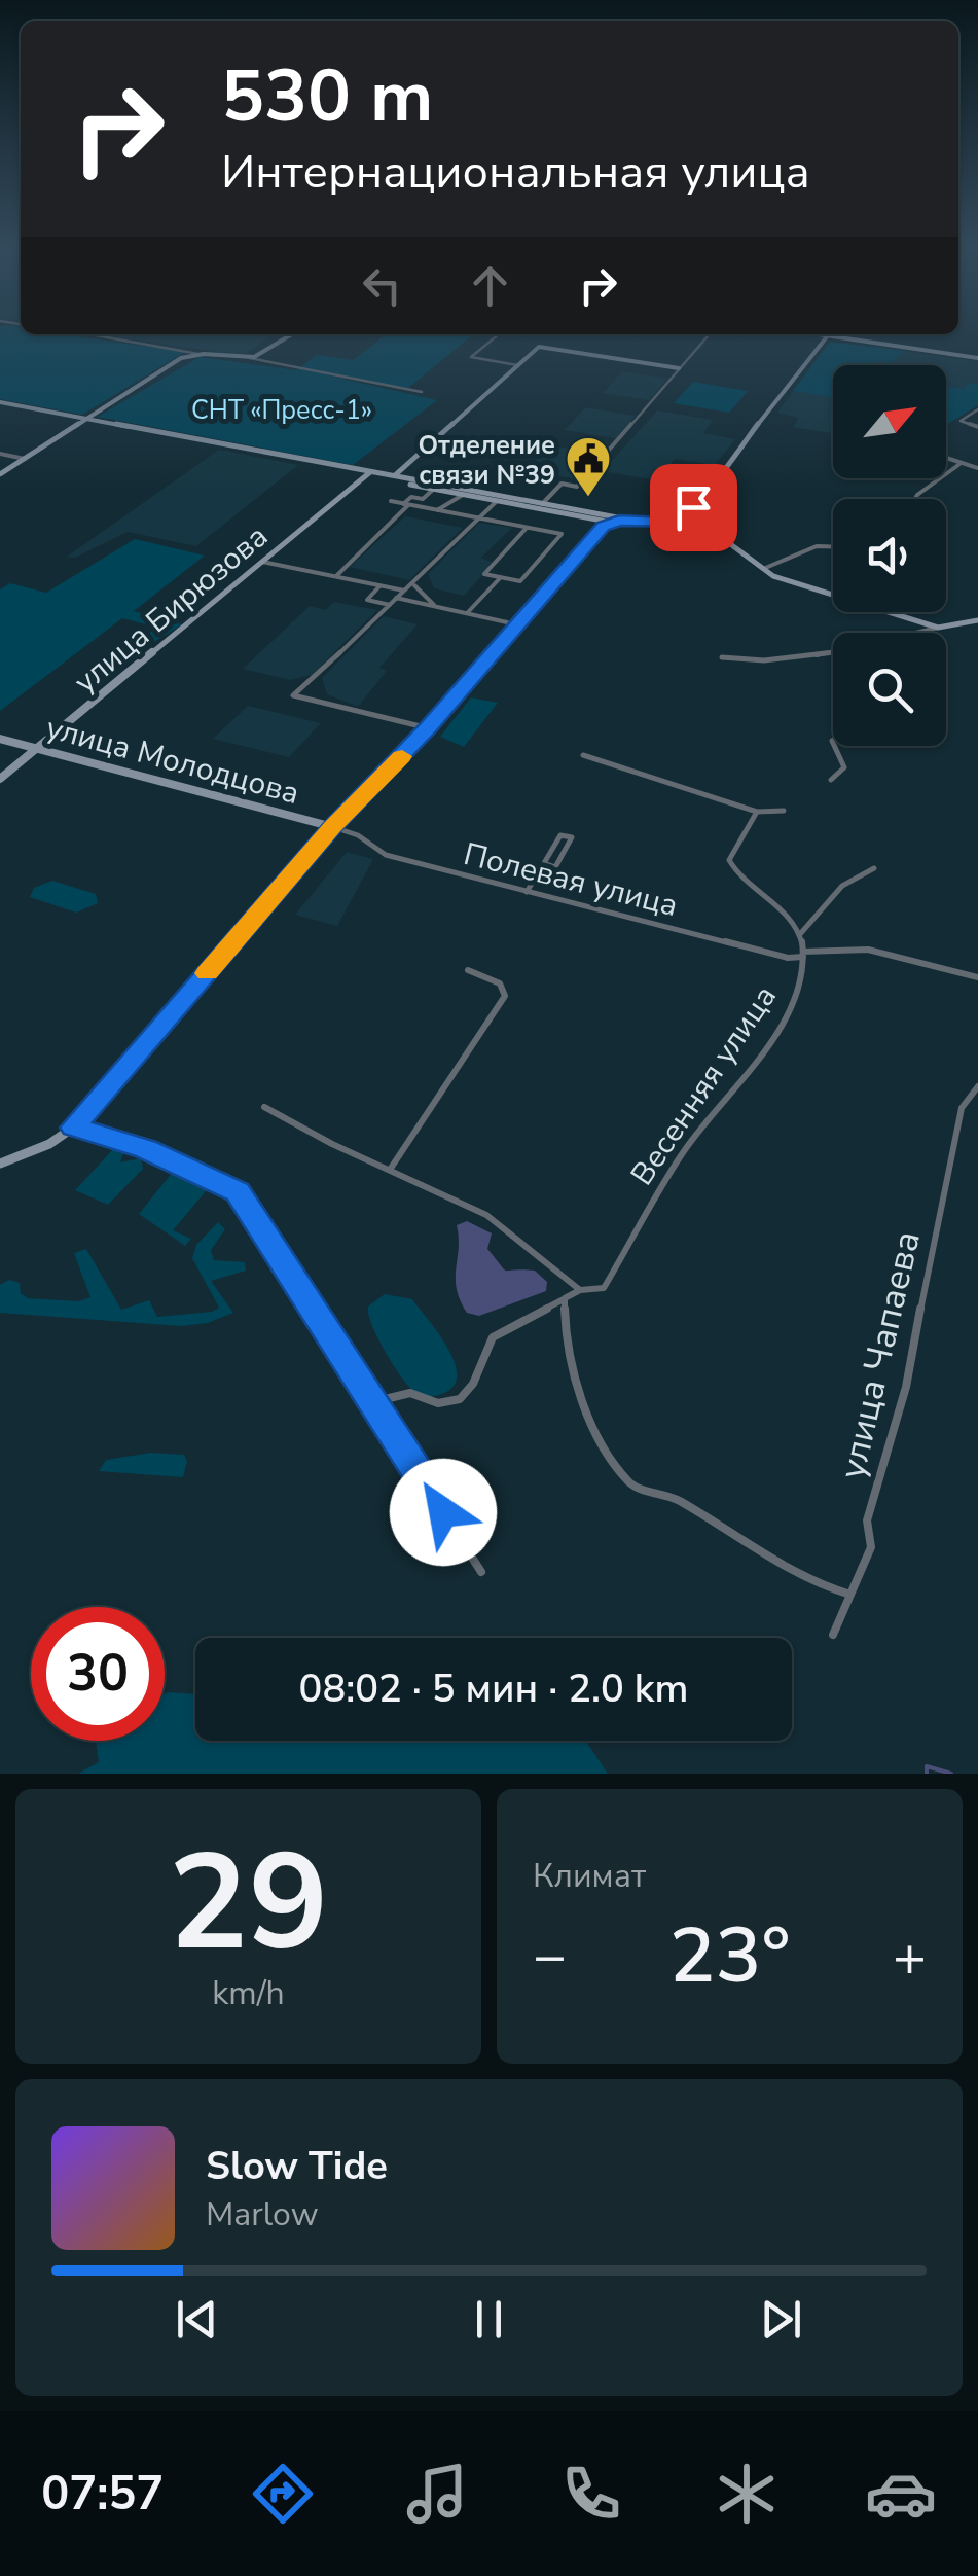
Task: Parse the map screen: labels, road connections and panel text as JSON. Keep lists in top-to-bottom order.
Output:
{
  "streets": {
    "street": [
      "улица Бирюзова",
      "улица Молодцова",
      "Полевая улица",
      "Весенняя улица",
      "улица Чапаева"
    ]
  },
  "crossings": [
    ["улица Бирюзова", "улица Молодцова"],
    ["улица Молодцова", "Полевая улица"],
    ["Полевая улица", "Весенняя улица"]
  ],
  "parks": ["СНТ «Пресс-1»"],
  "places": {
    "public building": ["Отделение связи №39"]
  },
  "north": "top right",
  "page": {
    "turn": ["530 m", "Интернациональная улица"],
    "limit": "30",
    "trip": "08:02 · 5 мин · 2.0 km",
    "tile": [
      ["29", "km/h"],
      "Климат"
    ],
    "heat": ["−", "23°", "+"],
    "song": ["Slow Tide", "Marlow"],
    "tabs": "07:57"
  }
}
